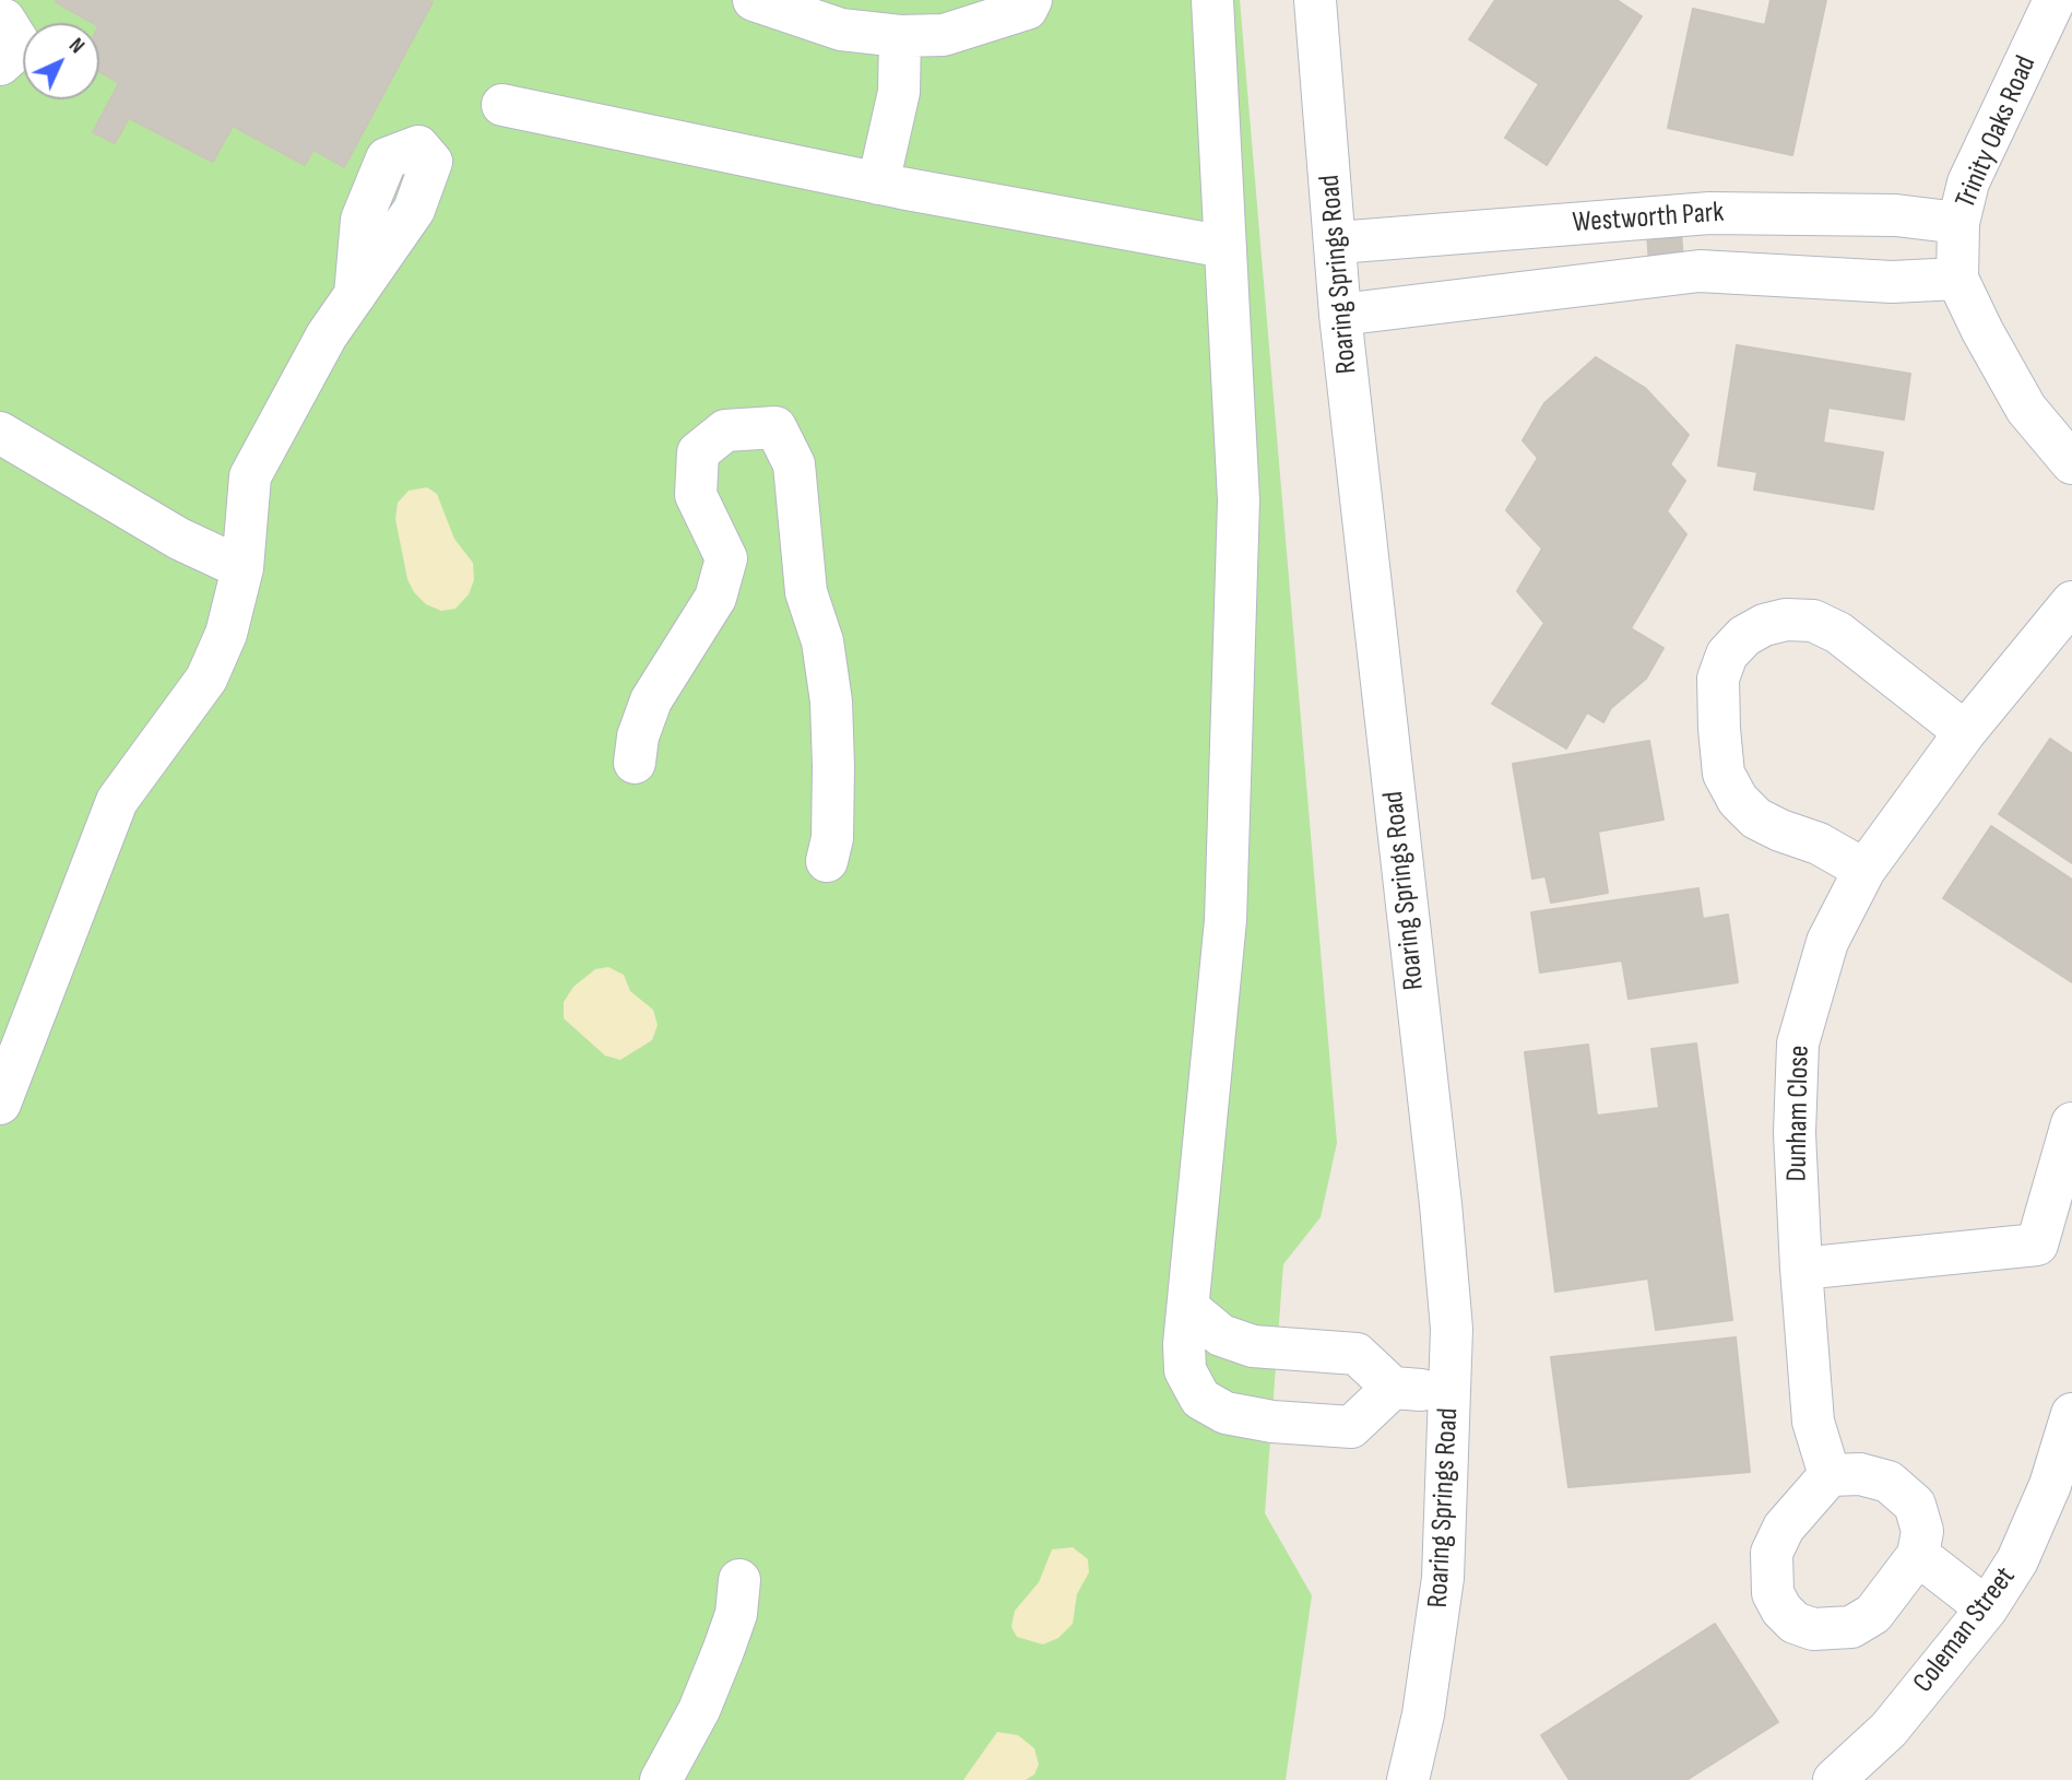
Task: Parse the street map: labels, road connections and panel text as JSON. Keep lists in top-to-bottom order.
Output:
{
  "streets": {
    "street": [
      "Trinity Oaks Road",
      "Westworth Park",
      "Roaring Springs Road",
      "Dunham Close",
      "Coleman Street"
    ]
  },
  "crossings": [
    ["Trinity Oaks Road", "Westworth Park"],
    ["Westworth Park", "Roaring Springs Road"]
  ],
  "north": "top right"
}
